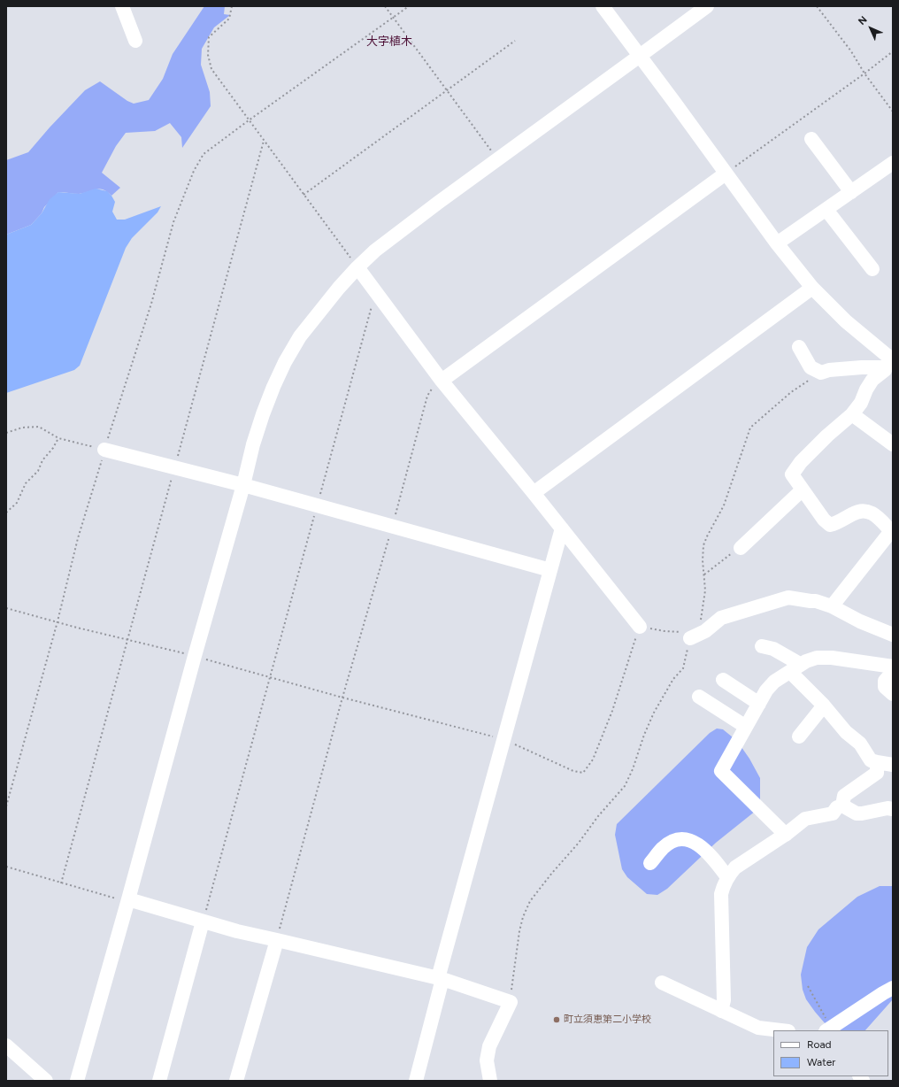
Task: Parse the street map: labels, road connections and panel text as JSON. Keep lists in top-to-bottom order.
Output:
{
  "districts": ["大字植木"],
  "places": ["町立須恵第二小学校"],
  "legend": ["Road", "Water"],
  "north": "top left"
}
